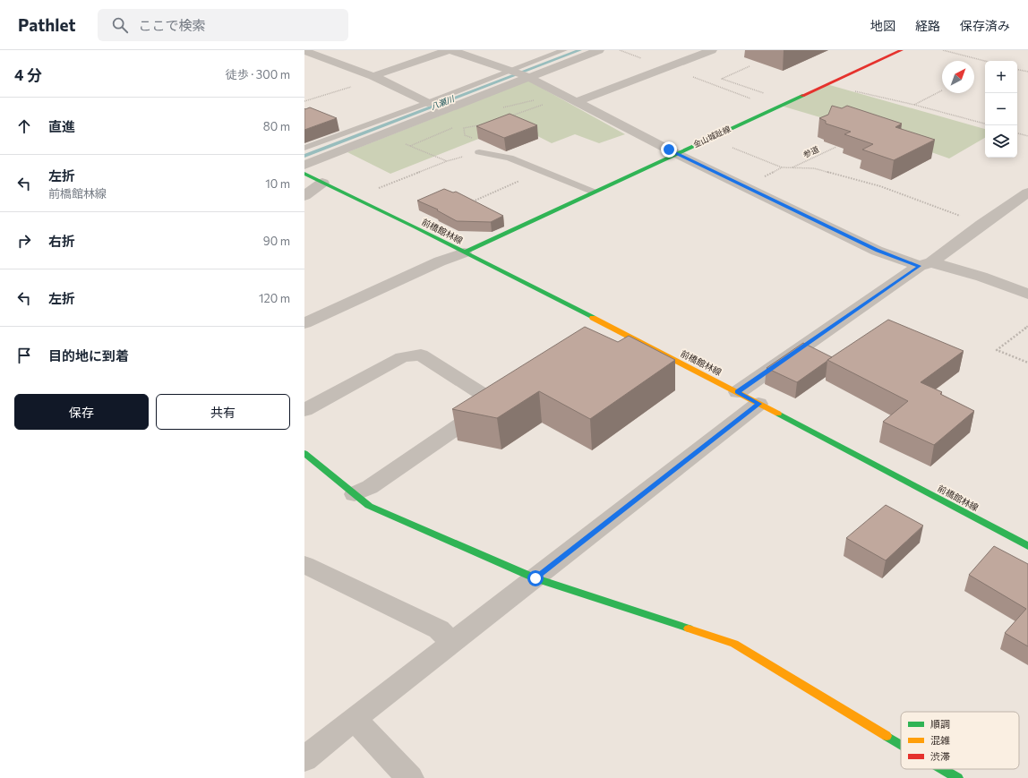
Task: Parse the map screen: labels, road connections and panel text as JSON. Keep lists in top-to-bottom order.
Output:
{
  "streets": {
    "main road": ["金山城趾線", "前橋館林線"],
    "path": ["参道"]
  },
  "crossings": [
    ["金山城趾線", "前橋館林線"]
  ],
  "water": ["八瀬川"],
  "legend": ["順調", "混雑", "渋滞"],
  "north": "top right",
  "page": {
    "header": "Pathlet",
    "search": "ここで検索",
    "nav": ["地図", "経路", "保存済み"],
    "heading": ["4 分", "徒歩 · 300 m"],
    "map_buttons": ["+", "−"],
    "list": [
      ["直進", "80 m"],
      ["左折", "前橋館林線", "10 m"],
      ["右折", "90 m"],
      ["左折", "120 m"],
      "目的地に到着"
    ],
    "buttons": ["保存", "共有"]
  }
}
